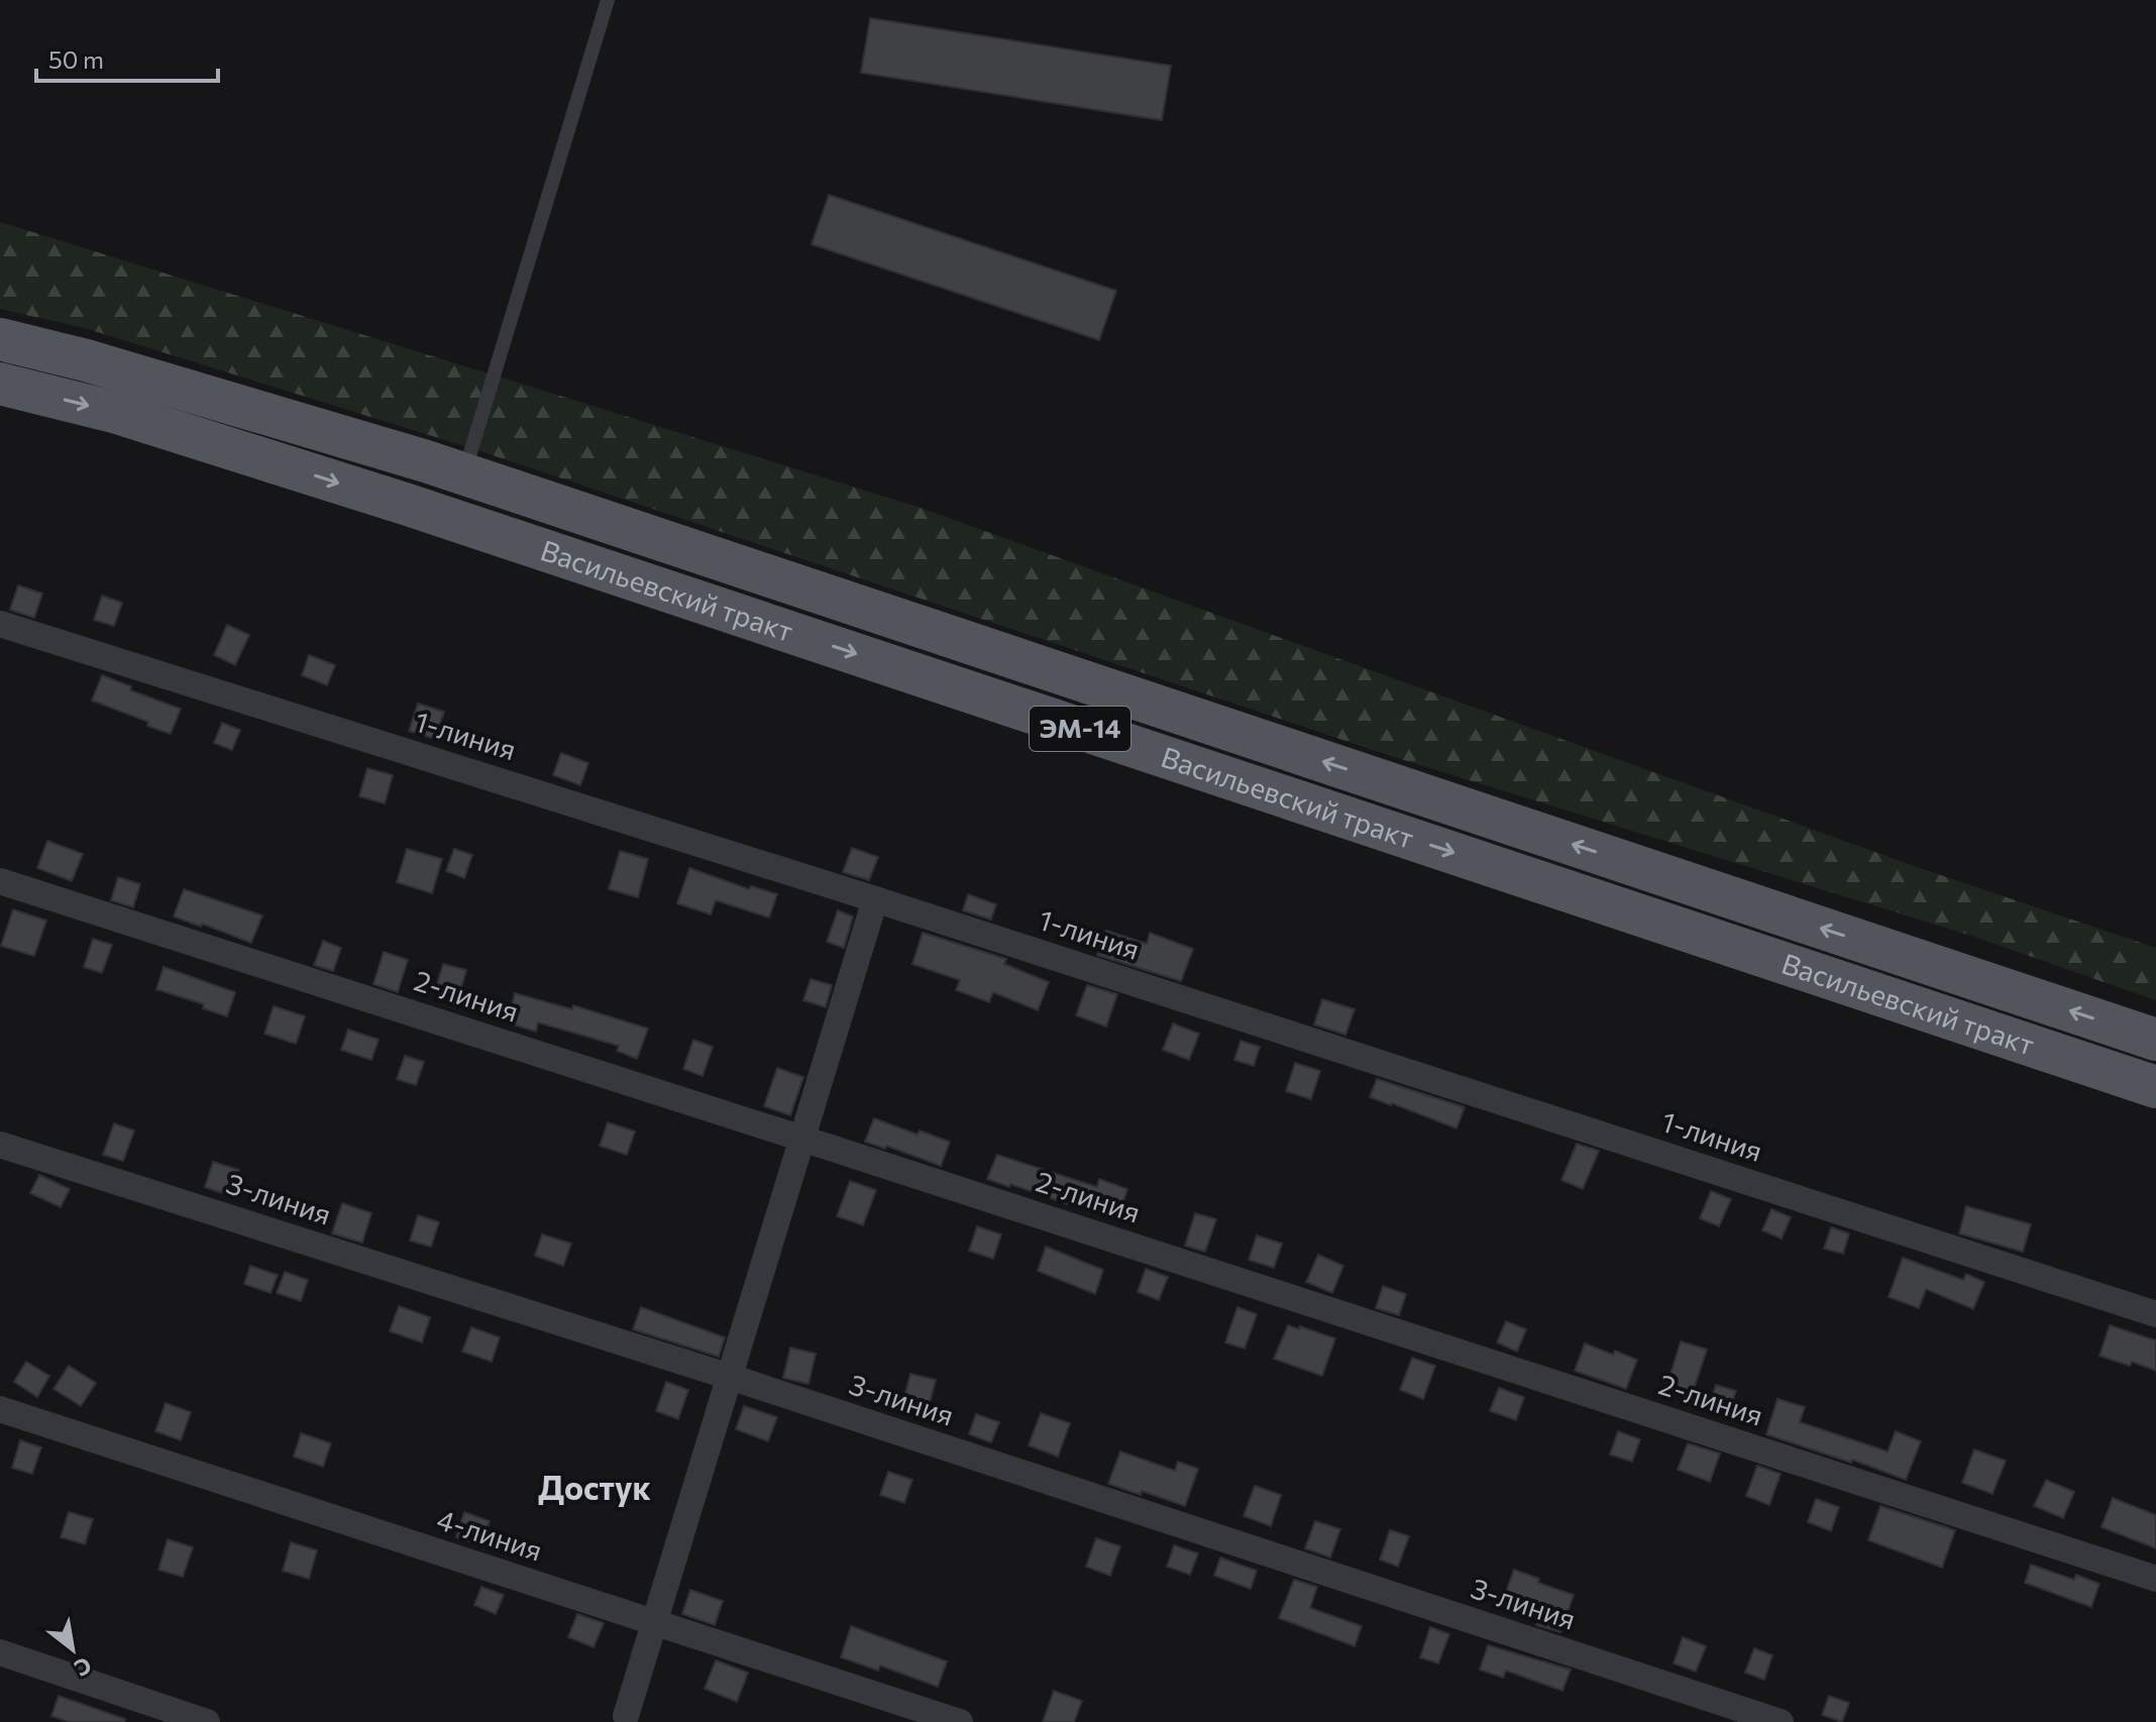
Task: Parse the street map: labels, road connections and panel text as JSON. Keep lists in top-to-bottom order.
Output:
{
  "streets": {
    "main road": ["Васильевский тракт", "ЭМ-14"],
    "street": [
      "1-линия",
      "2-линия",
      "3-линия",
      "4-линия"
    ]
  },
  "districts": ["Достук"],
  "scale_bar": "50 m",
  "north": "bottom right"
}
